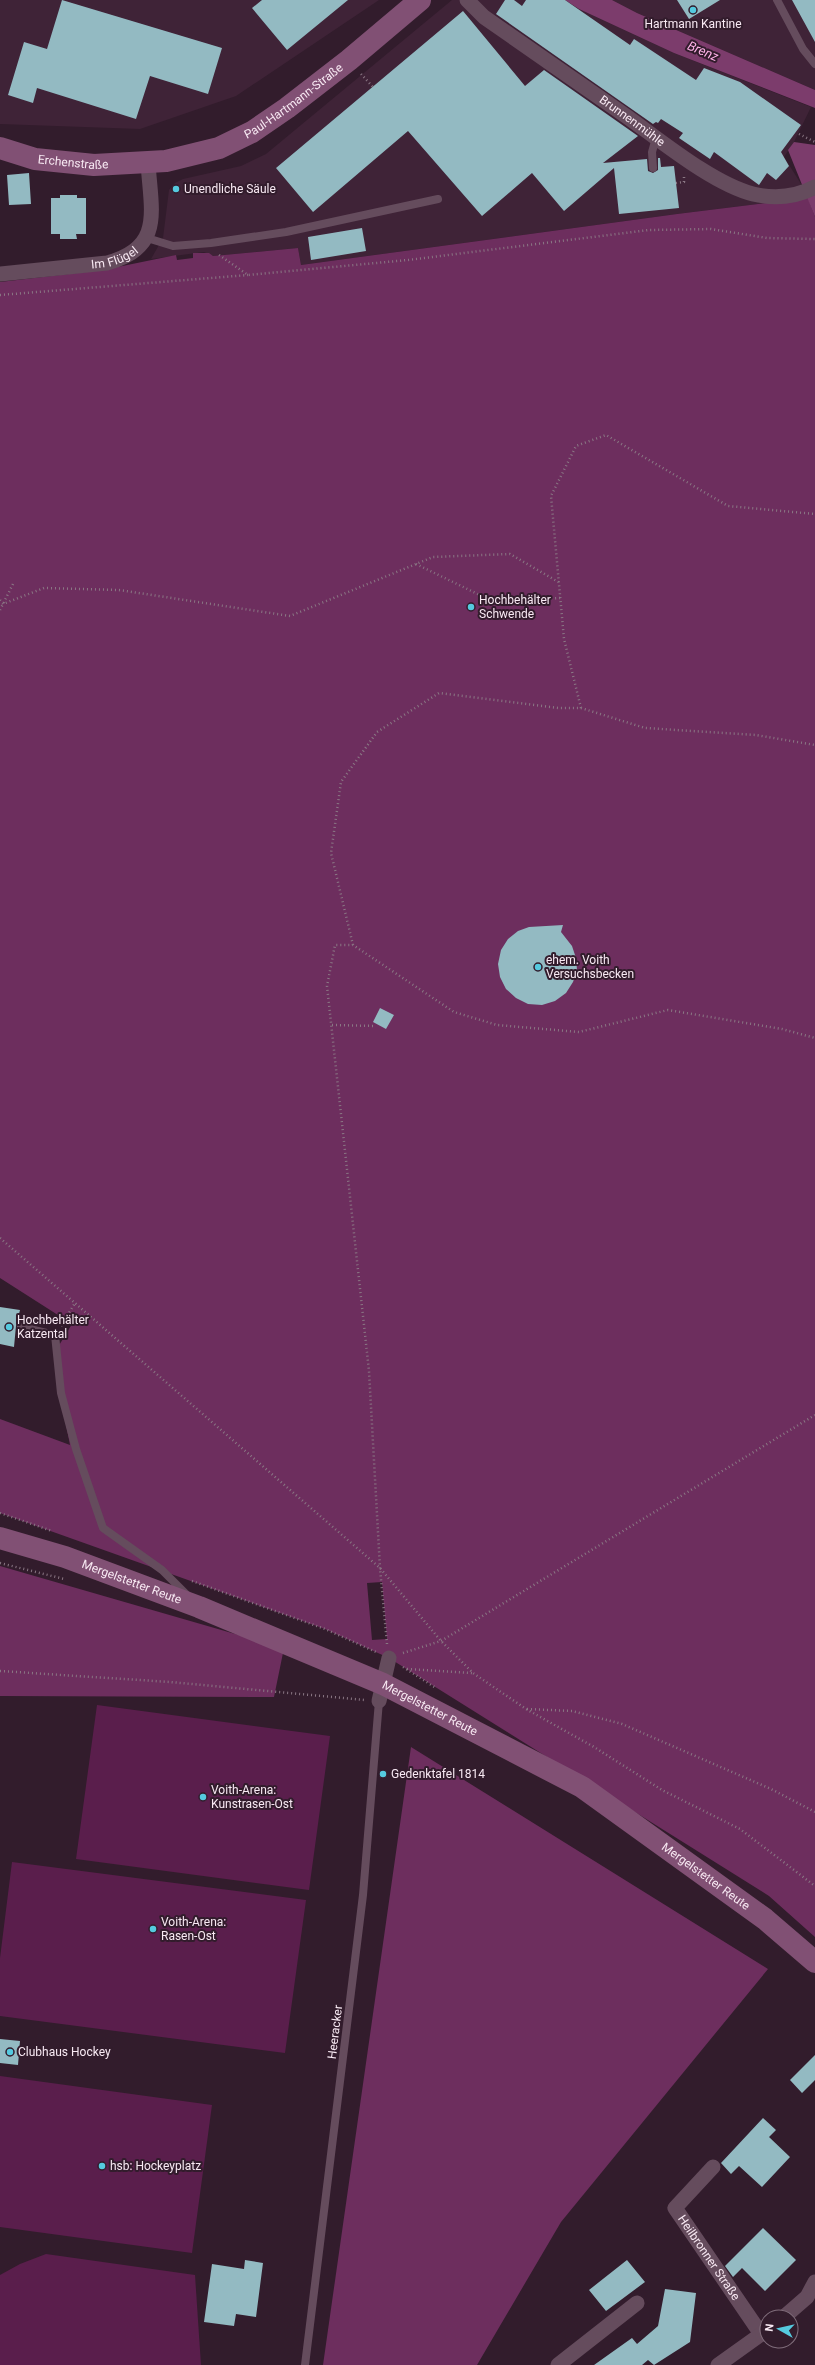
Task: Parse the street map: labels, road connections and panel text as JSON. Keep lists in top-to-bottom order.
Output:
{
  "streets": {
    "street": [
      "Paul-Hartmann-Straße",
      "Brunnenmühle",
      "Erchenstraße",
      "Im Flügel",
      "Mergelstetter Reute",
      "Heilbronner Straße"
    ],
    "lane": ["Heeracker"]
  },
  "crossings": [
    ["Paul-Hartmann-Straße", "Erchenstraße"],
    ["Paul-Hartmann-Straße", "Im Flügel"],
    ["Erchenstraße", "Im Flügel"],
    ["Mergelstetter Reute", "Heeracker"]
  ],
  "water": ["Brenz"],
  "places": [
    "Hartmann Kantine",
    "Unendliche Säule",
    "Hochbehälter Schwende",
    "ehem. Voith Versuchsbecken",
    "Hochbehälter Katzental",
    "Gedenktafel 1814",
    "Voith-Arena: Kunstrasen-Ost",
    "Voith-Arena: Rasen-Ost",
    "Clubhaus Hockey",
    "hsb: Hockeyplatz"
  ],
  "north": "left"
}
